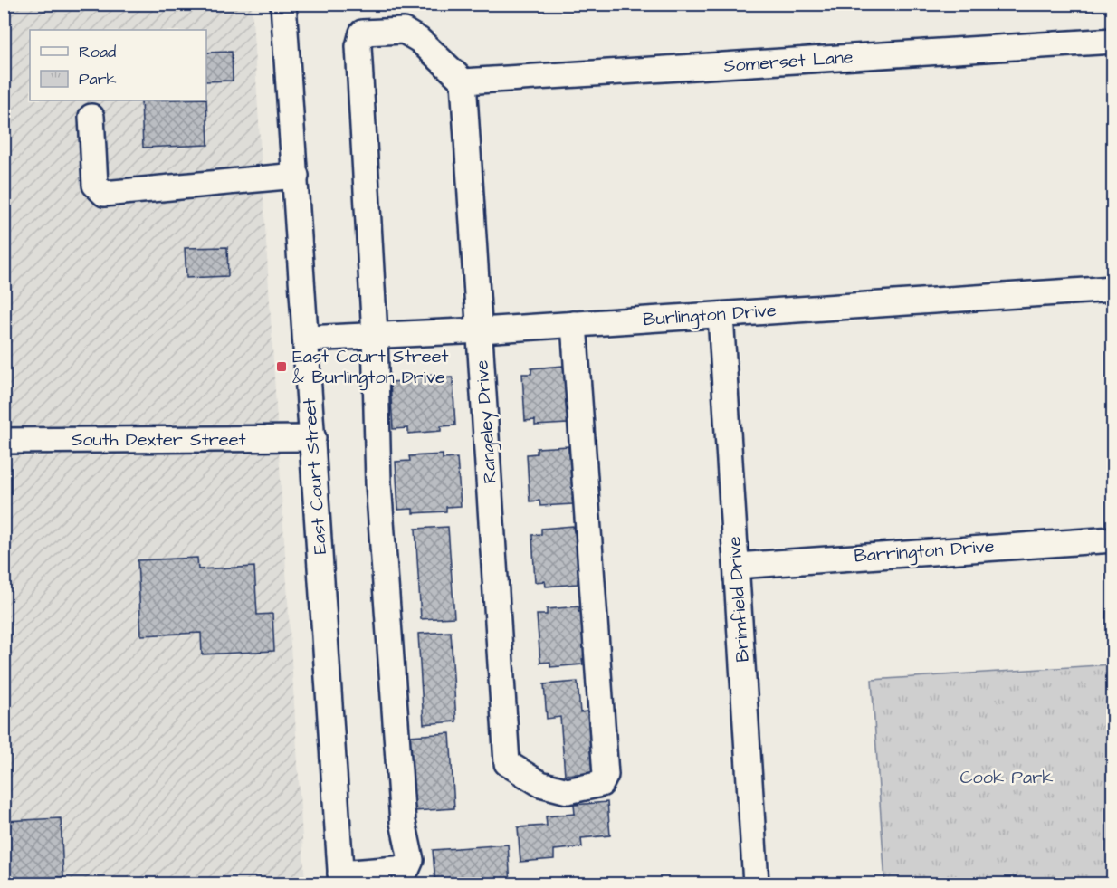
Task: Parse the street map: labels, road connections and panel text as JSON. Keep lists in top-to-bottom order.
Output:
{
  "streets": {
    "street": [
      "Somerset Lane",
      "Burlington Drive",
      "Rangeley Drive",
      "South Dexter Street",
      "East Court Street",
      "Barrington Drive",
      "Brimfield Drive"
    ]
  },
  "crossings": [
    ["Somerset Lane", "Rangeley Drive"],
    ["Burlington Drive", "Rangeley Drive"],
    ["Burlington Drive", "East Court Street"],
    ["Burlington Drive", "Brimfield Drive"],
    ["South Dexter Street", "East Court Street"],
    ["Barrington Drive", "Brimfield Drive"]
  ],
  "parks": ["Cook Park"],
  "places": {
    "transit": ["East Court Street & Burlington Drive"]
  },
  "legend": ["Road", "Park"]
}
